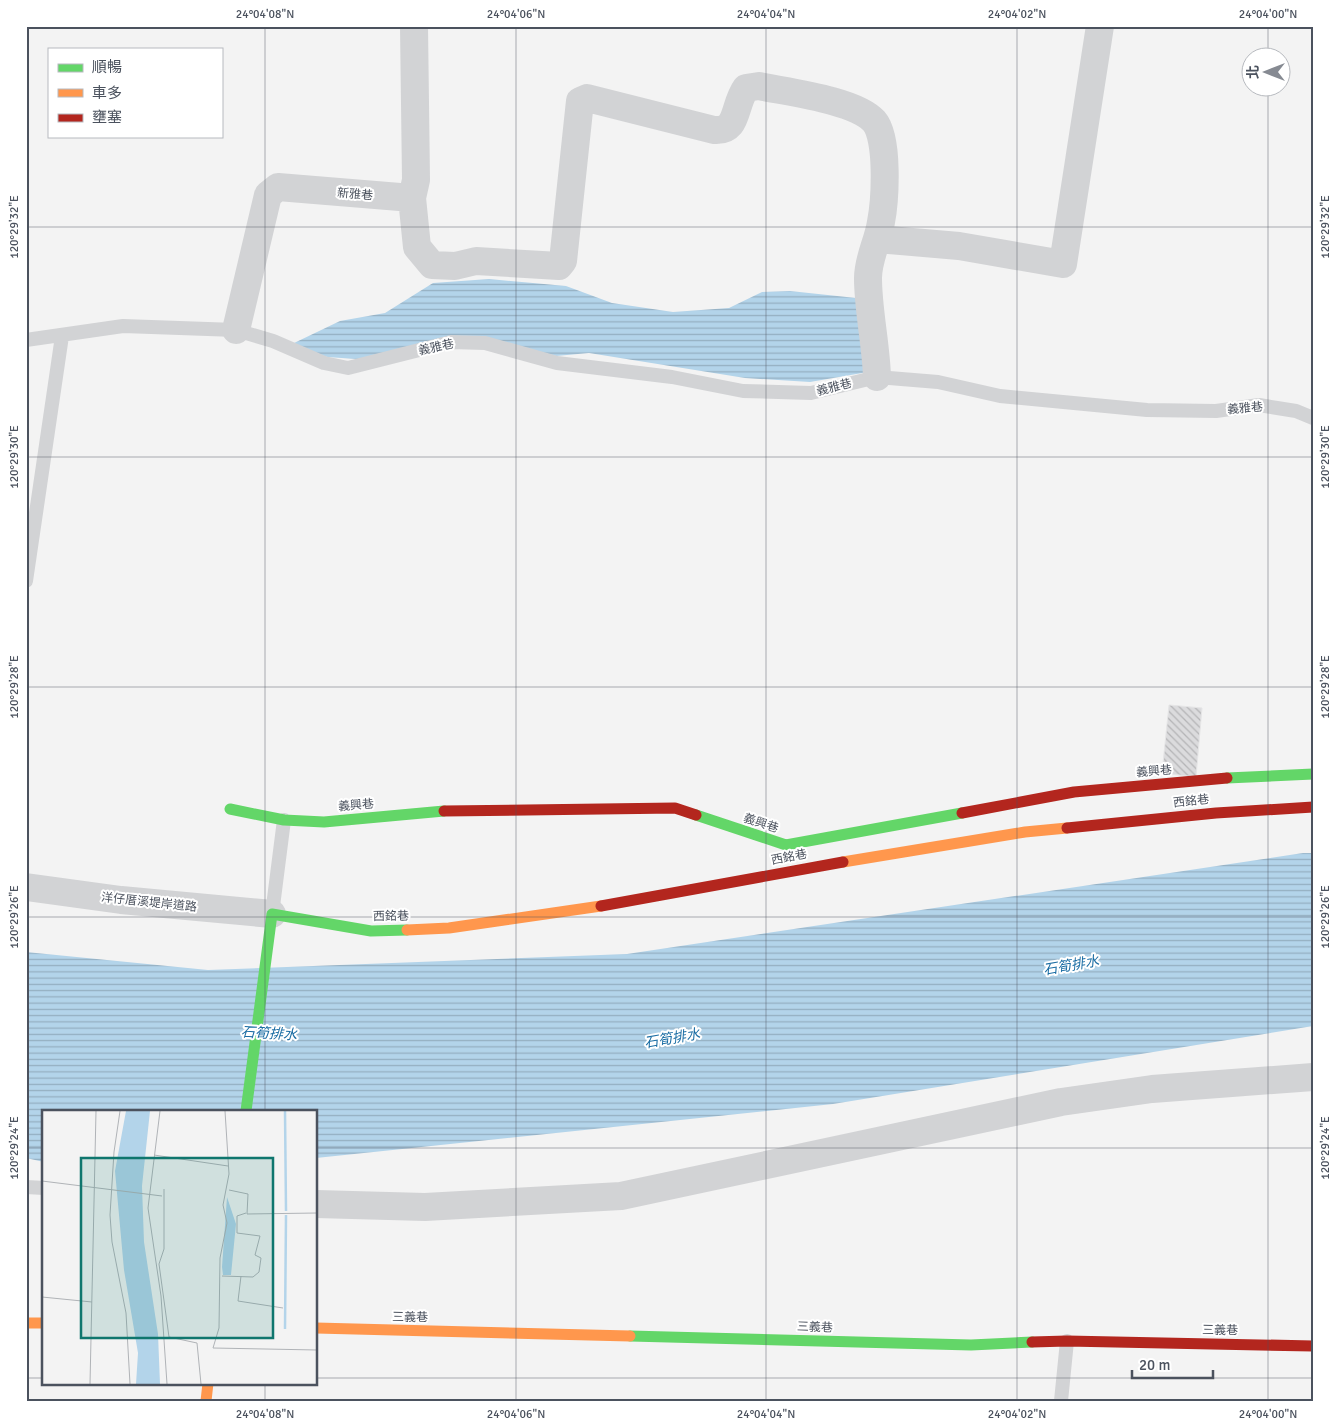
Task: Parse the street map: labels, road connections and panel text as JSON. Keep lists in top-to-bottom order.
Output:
{
  "streets": {
    "street": [
      "新雅巷",
      "義興巷",
      "西銘巷",
      "洋仔厝溪堤岸道路",
      "三義巷"
    ],
    "lane": ["義雅巷"]
  },
  "crossings": [
    ["新雅巷", "義雅巷"],
    ["西銘巷", "洋仔厝溪堤岸道路"]
  ],
  "water": ["石筍排水"],
  "legend": ["順暢", "車多", "壅塞"],
  "scale_bar": "20 m",
  "north": "left",
  "coordinates": [
    "24°04'08\"N",
    "24°04'06\"N",
    "24°04'04\"N",
    "24°04'02\"N",
    "24°04'00\"N",
    "120°29'32\"E",
    "120°29'30\"E",
    "120°29'28\"E",
    "120°29'26\"E",
    "120°29'24\"E"
  ]
}
